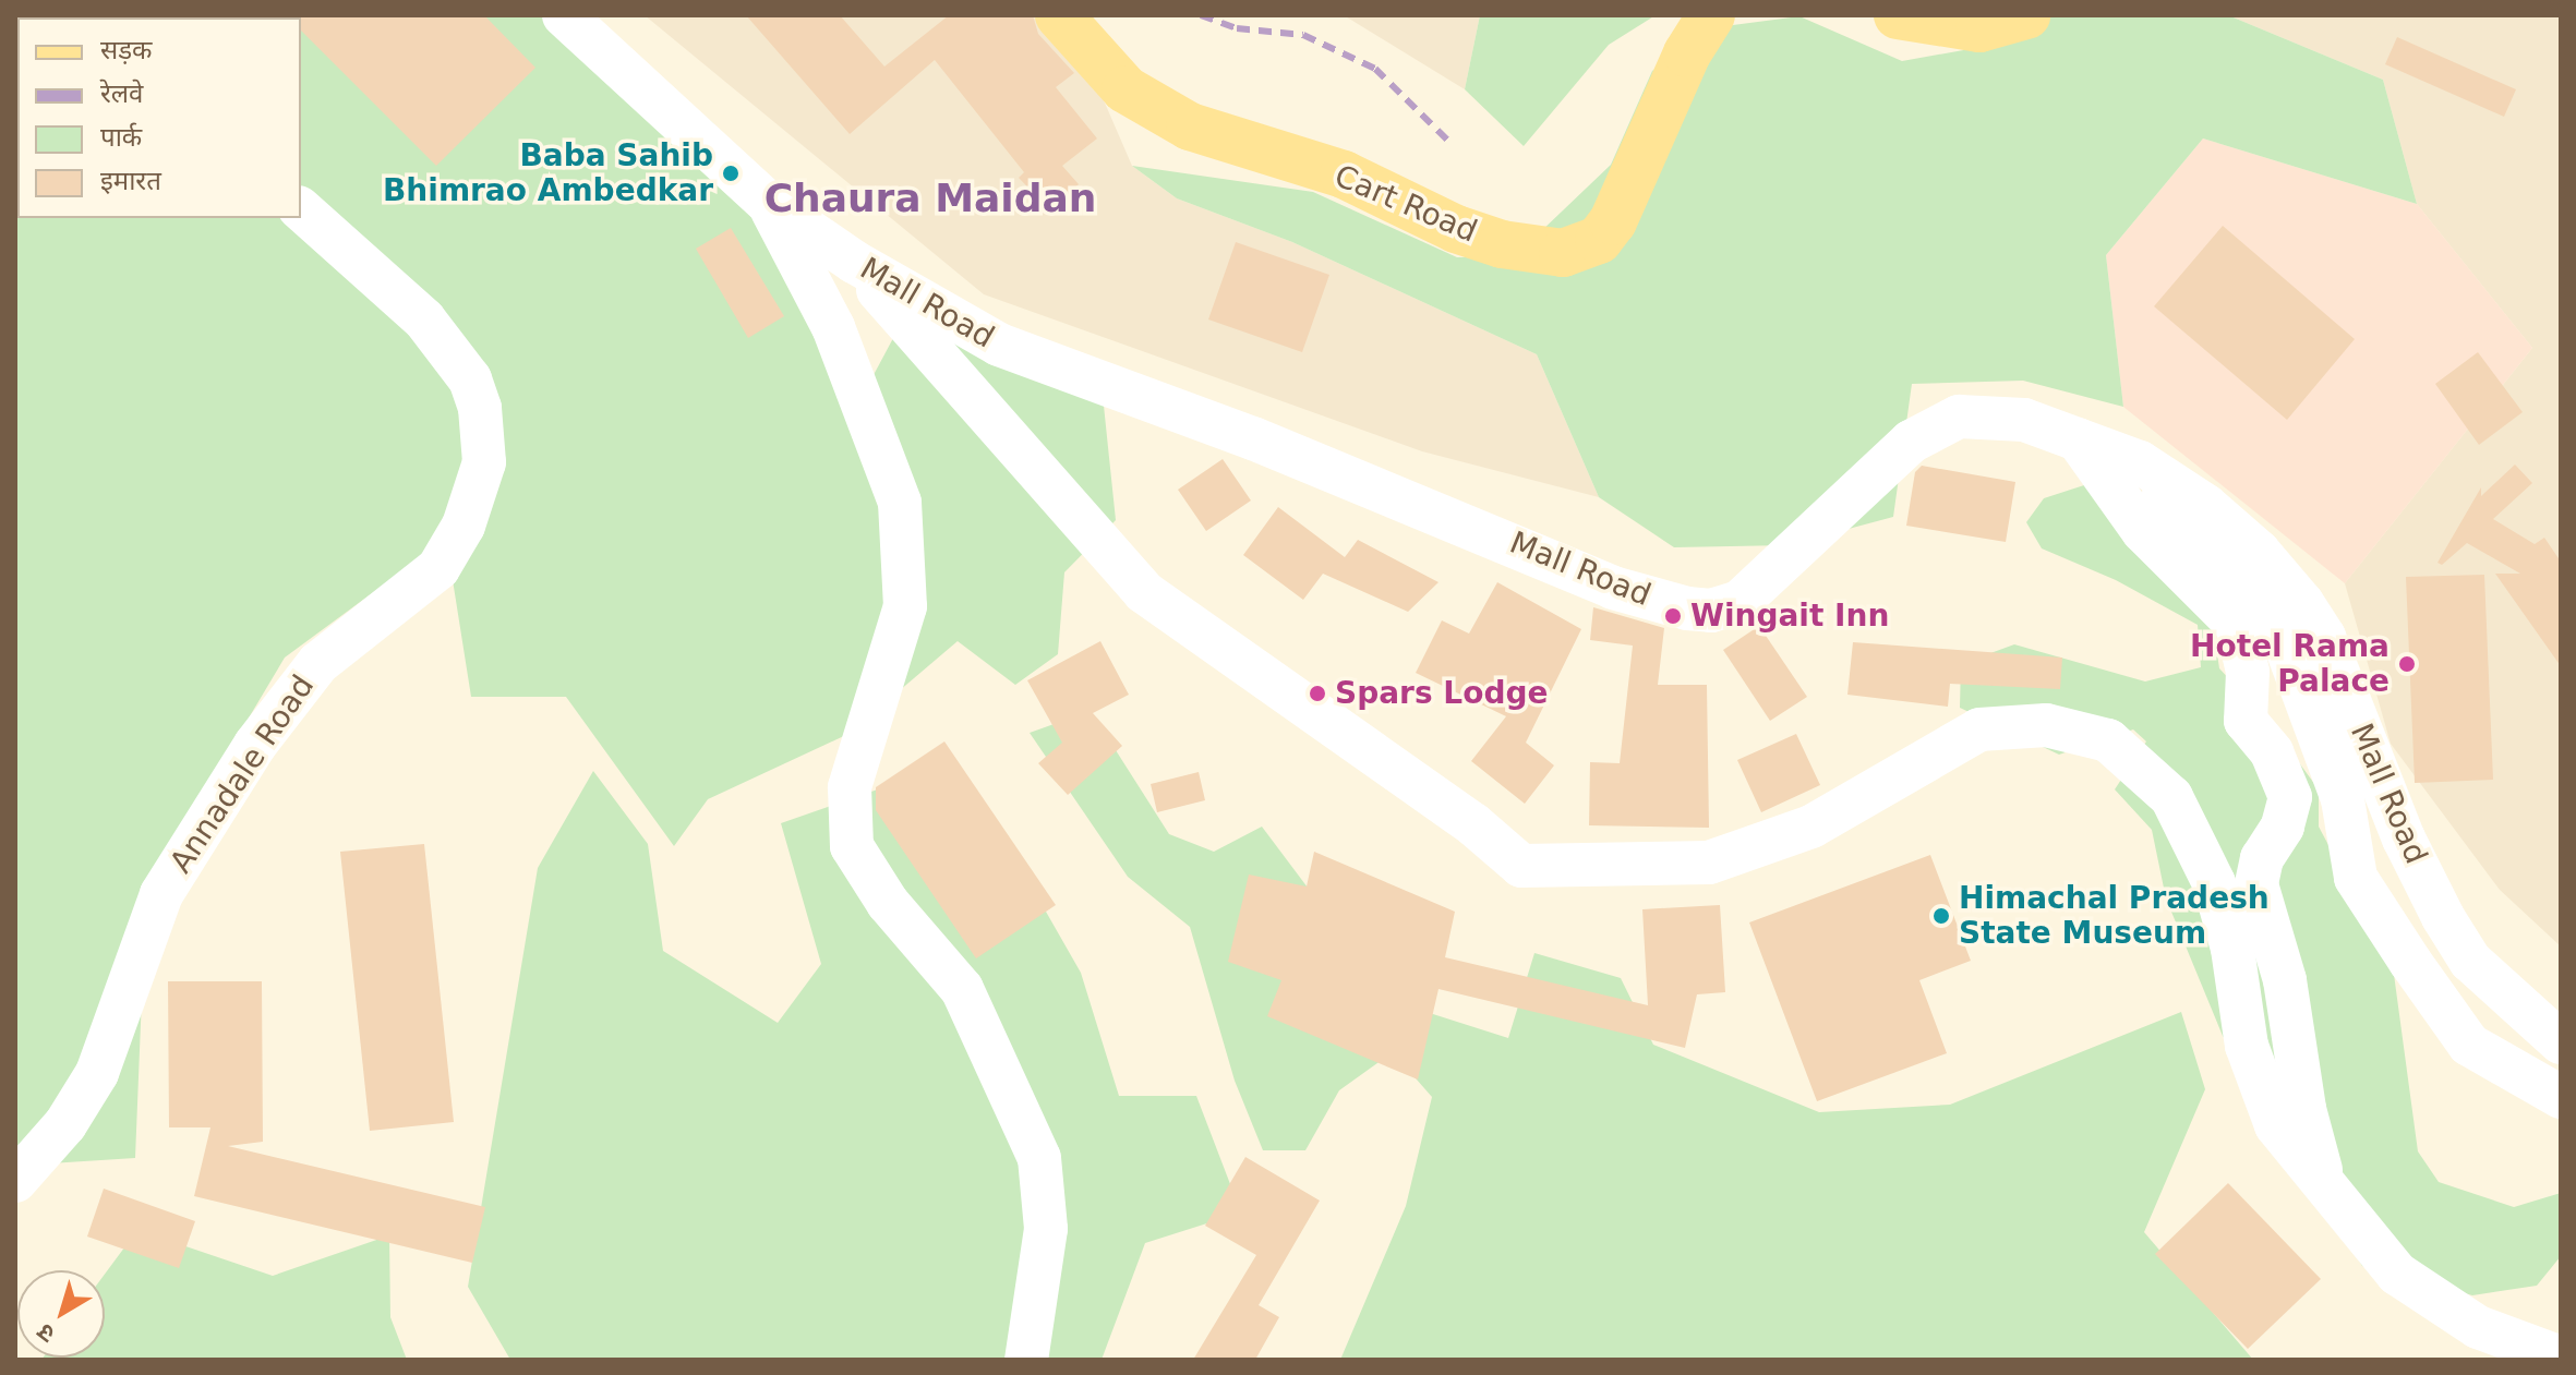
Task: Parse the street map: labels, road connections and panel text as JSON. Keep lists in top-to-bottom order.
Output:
{
  "streets": {
    "main road": ["Cart Road"],
    "street": ["Mall Road", "Annadale Road"]
  },
  "districts": ["Chaura Maidan"],
  "places": [
    "Baba Sahib Bhimrao Ambedkar",
    "Wingait Inn",
    "Hotel Rama Palace",
    "Spars Lodge",
    "Himachal Pradesh State Museum"
  ],
  "legend": [
    "सड़क",
    "रेलवे",
    "पार्क",
    "इमारत"
  ],
  "north": "bottom left"
}
